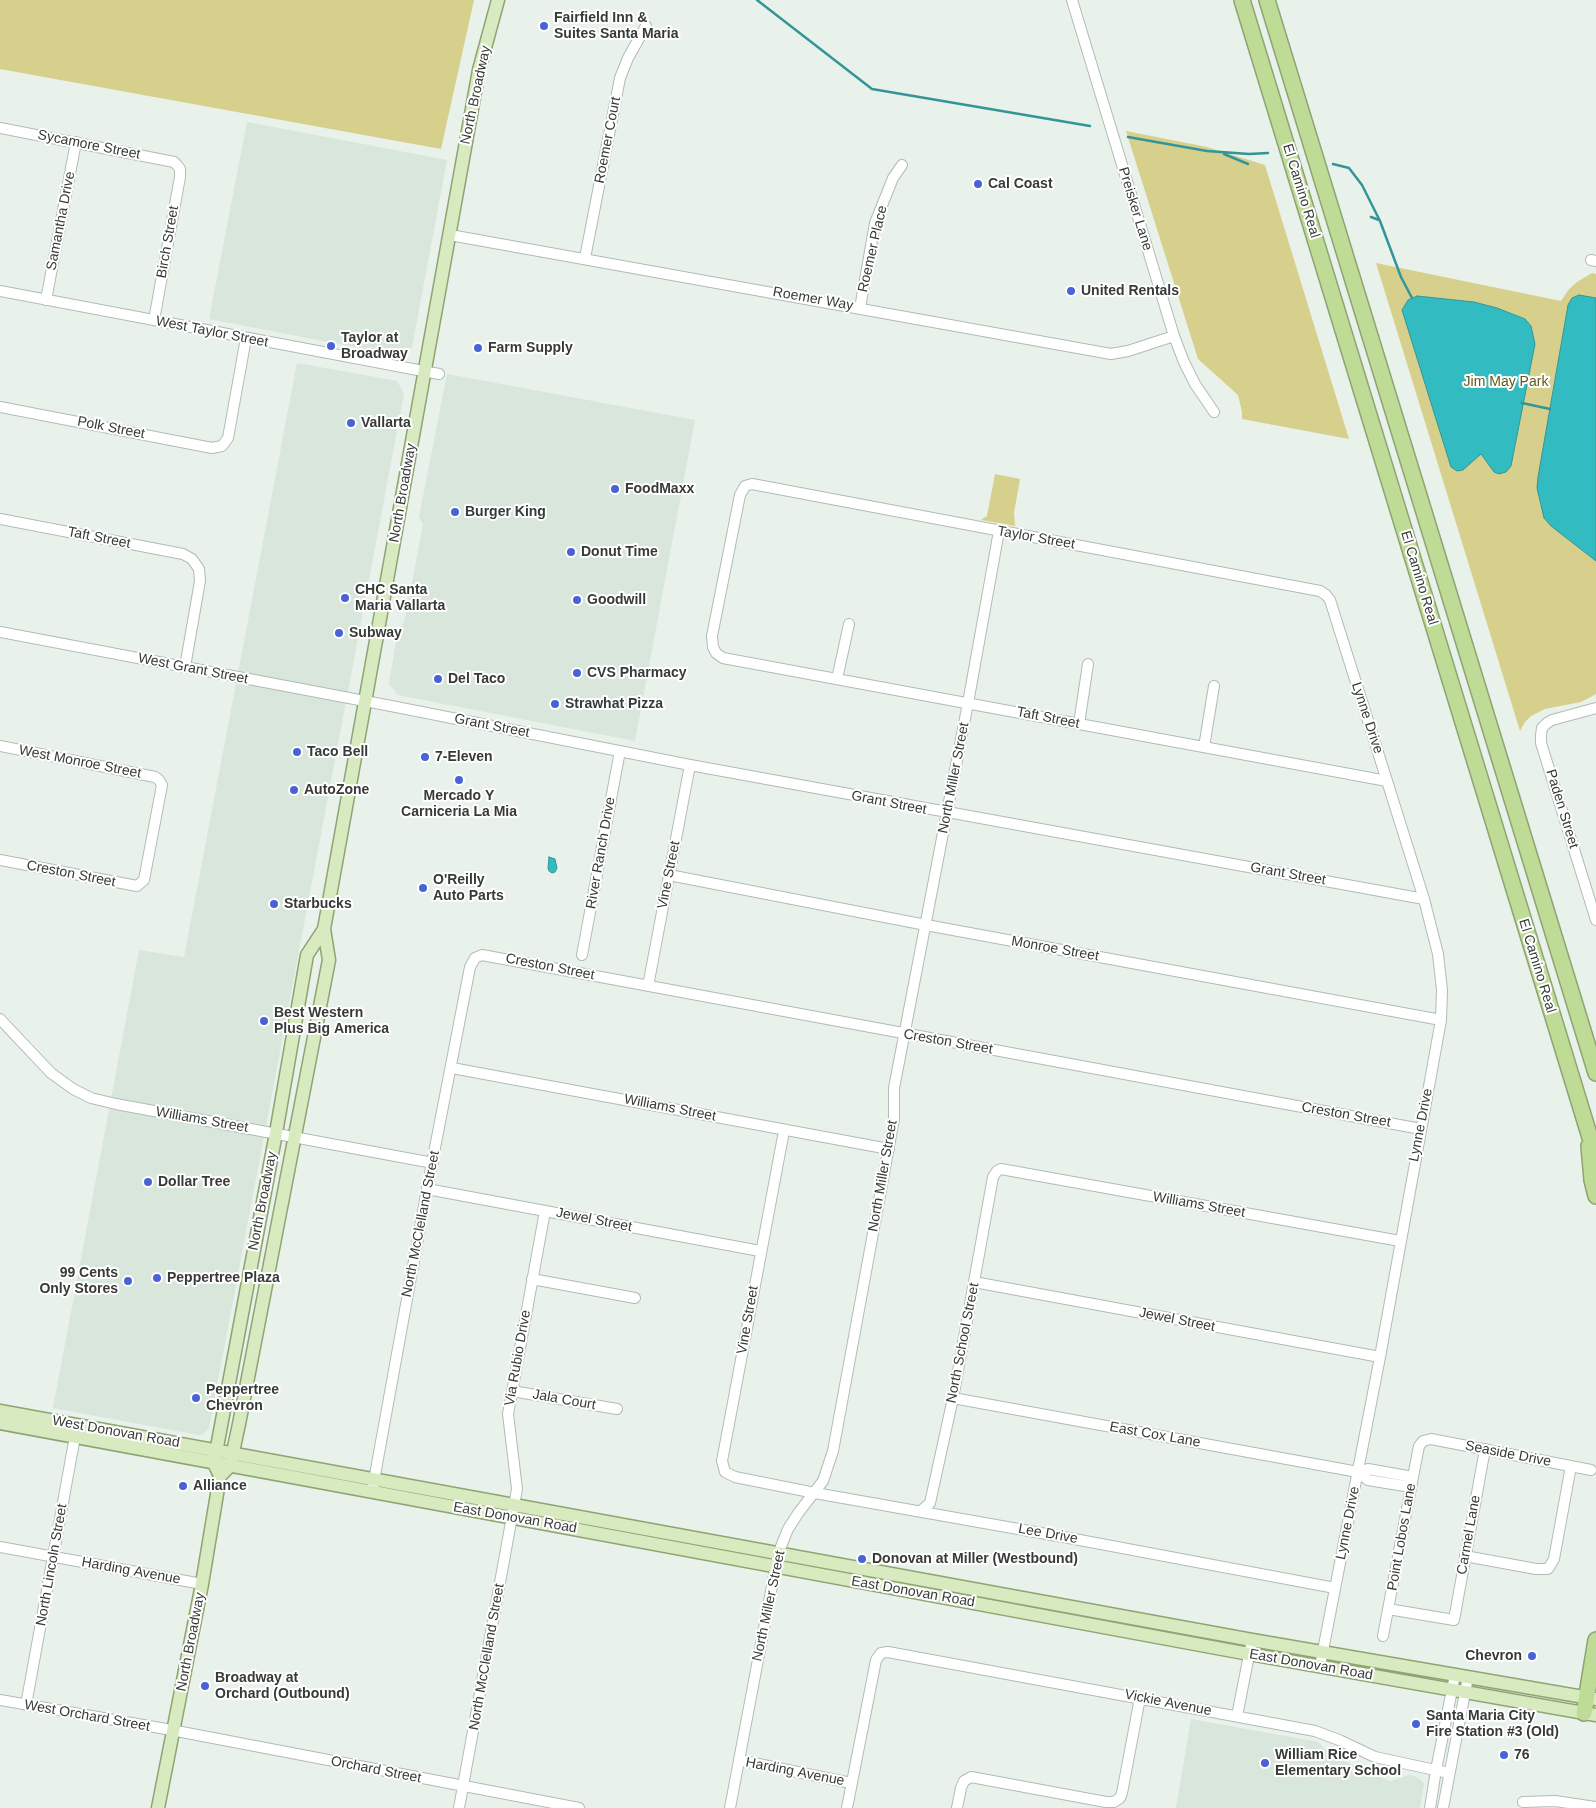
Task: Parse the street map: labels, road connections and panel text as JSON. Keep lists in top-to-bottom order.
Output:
{
  "streets": {
    "highway": ["El Camino Real"],
    "main road": ["North Broadway", "West Donovan Road", "East Donovan Road"],
    "street": [
      "Roemer Court",
      "Sycamore Street",
      "Preisker Lane",
      "Samantha Drive",
      "Birch Street",
      "Roemer Place",
      "Roemer Way",
      "West Taylor Street",
      "Polk Street",
      "Taft Street",
      "Taylor Street",
      "West Grant Street",
      "Lynne Drive",
      "Grant Street",
      "West Monroe Street",
      "North Miller Street",
      "Paden Street",
      "River Ranch Drive",
      "Creston Street",
      "Vine Street",
      "Monroe Street",
      "Williams Street",
      "Jewel Street",
      "North McClelland Street",
      "North School Street",
      "Via Rubio Drive",
      "Jala Court",
      "East Cox Lane",
      "Seaside Drive",
      "Lee Drive",
      "Carmel Lane",
      "Point Lobos Lane",
      "North Lincoln Street",
      "Harding Avenue",
      "Vickie Avenue",
      "West Orchard Street",
      "Orchard Street"
    ]
  },
  "crossings": [
    ["North Broadway", "Roemer Way"],
    ["North Broadway", "West Taylor Street"],
    ["North Broadway", "West Grant Street"],
    ["North Broadway", "Williams Street"],
    ["North Broadway", "West Donovan Road"],
    ["North Broadway", "East Donovan Road"],
    ["North Broadway", "Harding Avenue"],
    ["North Broadway", "West Orchard Street"],
    ["North Broadway", "Orchard Street"],
    ["Roemer Court", "Roemer Way"],
    ["Sycamore Street", "Samantha Drive"],
    ["Sycamore Street", "Birch Street"],
    ["Preisker Lane", "Roemer Way"],
    ["Samantha Drive", "West Taylor Street"],
    ["Birch Street", "West Taylor Street"],
    ["Roemer Place", "Roemer Way"],
    ["West Taylor Street", "Polk Street"],
    ["Taft Street", "Taylor Street"],
    ["Taft Street", "West Grant Street"],
    ["Taft Street", "Lynne Drive"],
    ["Taft Street", "North Miller Street"],
    ["Taylor Street", "Lynne Drive"],
    ["Taylor Street", "North Miller Street"],
    ["West Grant Street", "Grant Street"],
    ["Lynne Drive", "Grant Street"],
    ["Lynne Drive", "Creston Street"],
    ["Lynne Drive", "Monroe Street"],
    ["Lynne Drive", "Williams Street"],
    ["Lynne Drive", "Jewel Street"],
    ["Lynne Drive", "East Cox Lane"],
    ["Lynne Drive", "East Donovan Road"],
    ["Lynne Drive", "Lee Drive"],
    ["Grant Street", "North Miller Street"],
    ["Grant Street", "River Ranch Drive"],
    ["Grant Street", "Vine Street"],
    ["West Monroe Street", "Creston Street"],
    ["North Miller Street", "Creston Street"],
    ["North Miller Street", "Monroe Street"],
    ["North Miller Street", "Williams Street"],
    ["North Miller Street", "East Donovan Road"],
    ["North Miller Street", "Lee Drive"],
    ["North Miller Street", "Harding Avenue"],
    ["Creston Street", "Vine Street"],
    ["Creston Street", "North McClelland Street"],
    ["Vine Street", "Monroe Street"],
    ["Vine Street", "Williams Street"],
    ["Vine Street", "Jewel Street"],
    ["Vine Street", "Lee Drive"],
    ["Williams Street", "North McClelland Street"],
    ["Williams Street", "North School Street"],
    ["Jewel Street", "North McClelland Street"],
    ["Jewel Street", "North School Street"],
    ["Jewel Street", "Via Rubio Drive"],
    ["North McClelland Street", "Via Rubio Drive"],
    ["North McClelland Street", "East Donovan Road"],
    ["North McClelland Street", "Orchard Street"],
    ["North School Street", "East Cox Lane"],
    ["North School Street", "Lee Drive"],
    ["Via Rubio Drive", "Jala Court"],
    ["Via Rubio Drive", "East Donovan Road"],
    ["West Donovan Road", "East Donovan Road"],
    ["West Donovan Road", "North Lincoln Street"],
    ["East Cox Lane", "Point Lobos Lane"],
    ["Seaside Drive", "Carmel Lane"],
    ["Seaside Drive", "Point Lobos Lane"],
    ["Carmel Lane", "Point Lobos Lane"],
    ["North Lincoln Street", "Harding Avenue"],
    ["North Lincoln Street", "West Orchard Street"],
    ["Harding Avenue", "Vickie Avenue"],
    ["West Orchard Street", "Orchard Street"]
  ],
  "parks": ["Jim May Park"],
  "places": [
    "Fairfield Inn & Suites Santa Maria",
    "Cal Coast",
    "United Rentals",
    "Taylor at Broadway",
    "Farm Supply",
    "Vallarta",
    "FoodMaxx",
    "Burger King",
    "Donut Time",
    "CHC Santa Maria Vallarta",
    "Goodwill",
    "Subway",
    "CVS Pharmacy",
    "Del Taco",
    "Strawhat Pizza",
    "Taco Bell",
    "7-Eleven",
    "Mercado Y Carniceria La Mia",
    "AutoZone",
    "O'Reilly Auto Parts",
    "Starbucks",
    "Best Western Plus Big America",
    "Dollar Tree",
    "Peppertree Plaza",
    "99 Cents Only Stores",
    "Peppertree Chevron",
    "Alliance",
    "Donovan at Miller (Westbound)",
    "Chevron",
    "Broadway at Orchard (Outbound)",
    "Santa Maria City Fire Station #3 (Old)",
    "76",
    "William Rice Elementary School"
  ]
}
